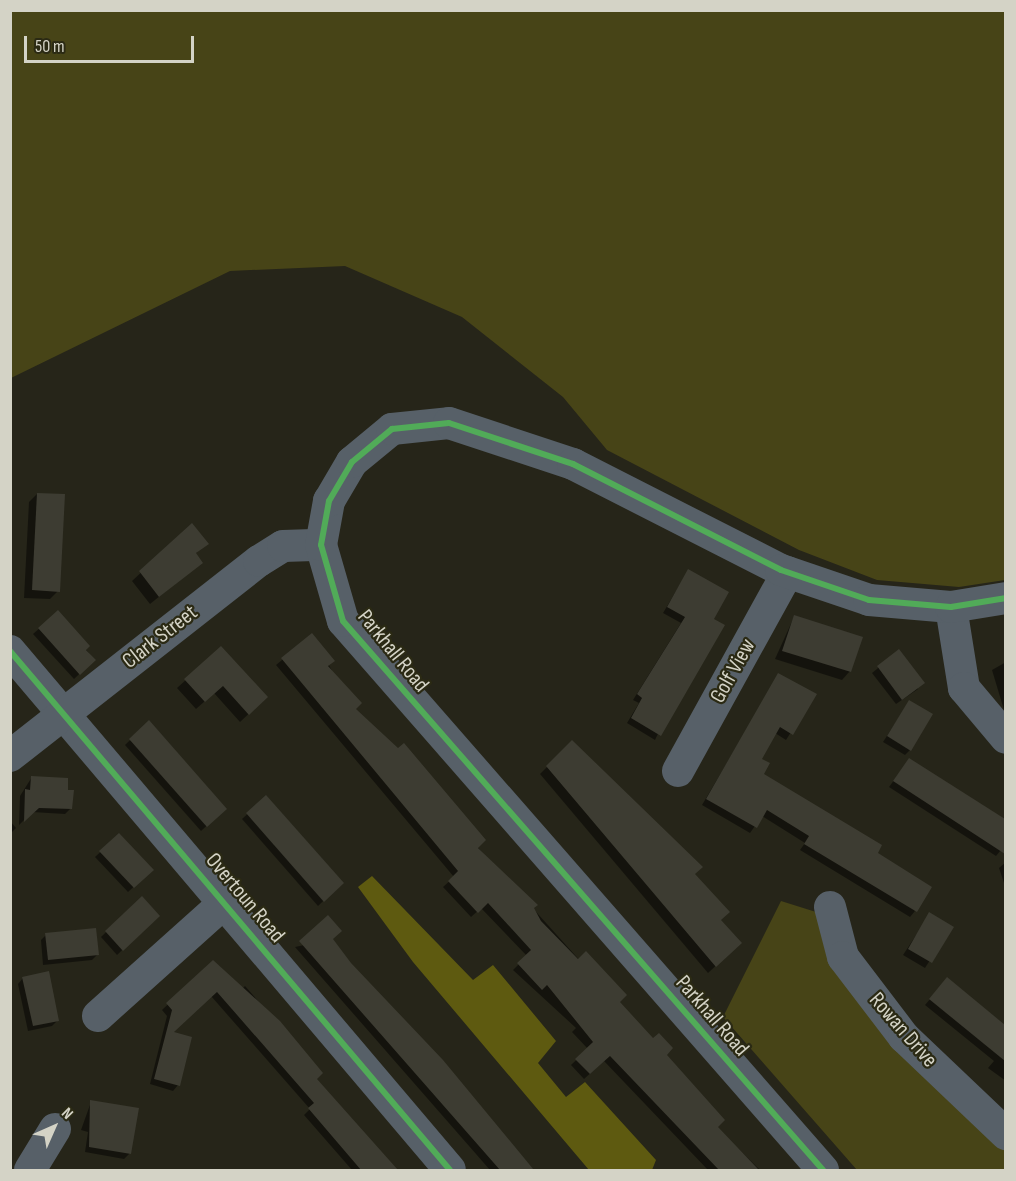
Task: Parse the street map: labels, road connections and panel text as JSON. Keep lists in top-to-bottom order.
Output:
{
  "streets": {
    "street": [
      "Clark Street",
      "Parkhall Road",
      "Golf View",
      "Overtoun Road",
      "Rowan Drive"
    ]
  },
  "crossings": [
    ["Clark Street", "Parkhall Road"],
    ["Clark Street", "Overtoun Road"],
    ["Parkhall Road", "Golf View"]
  ],
  "scale_bar": "50 m",
  "north": "top right"
}
